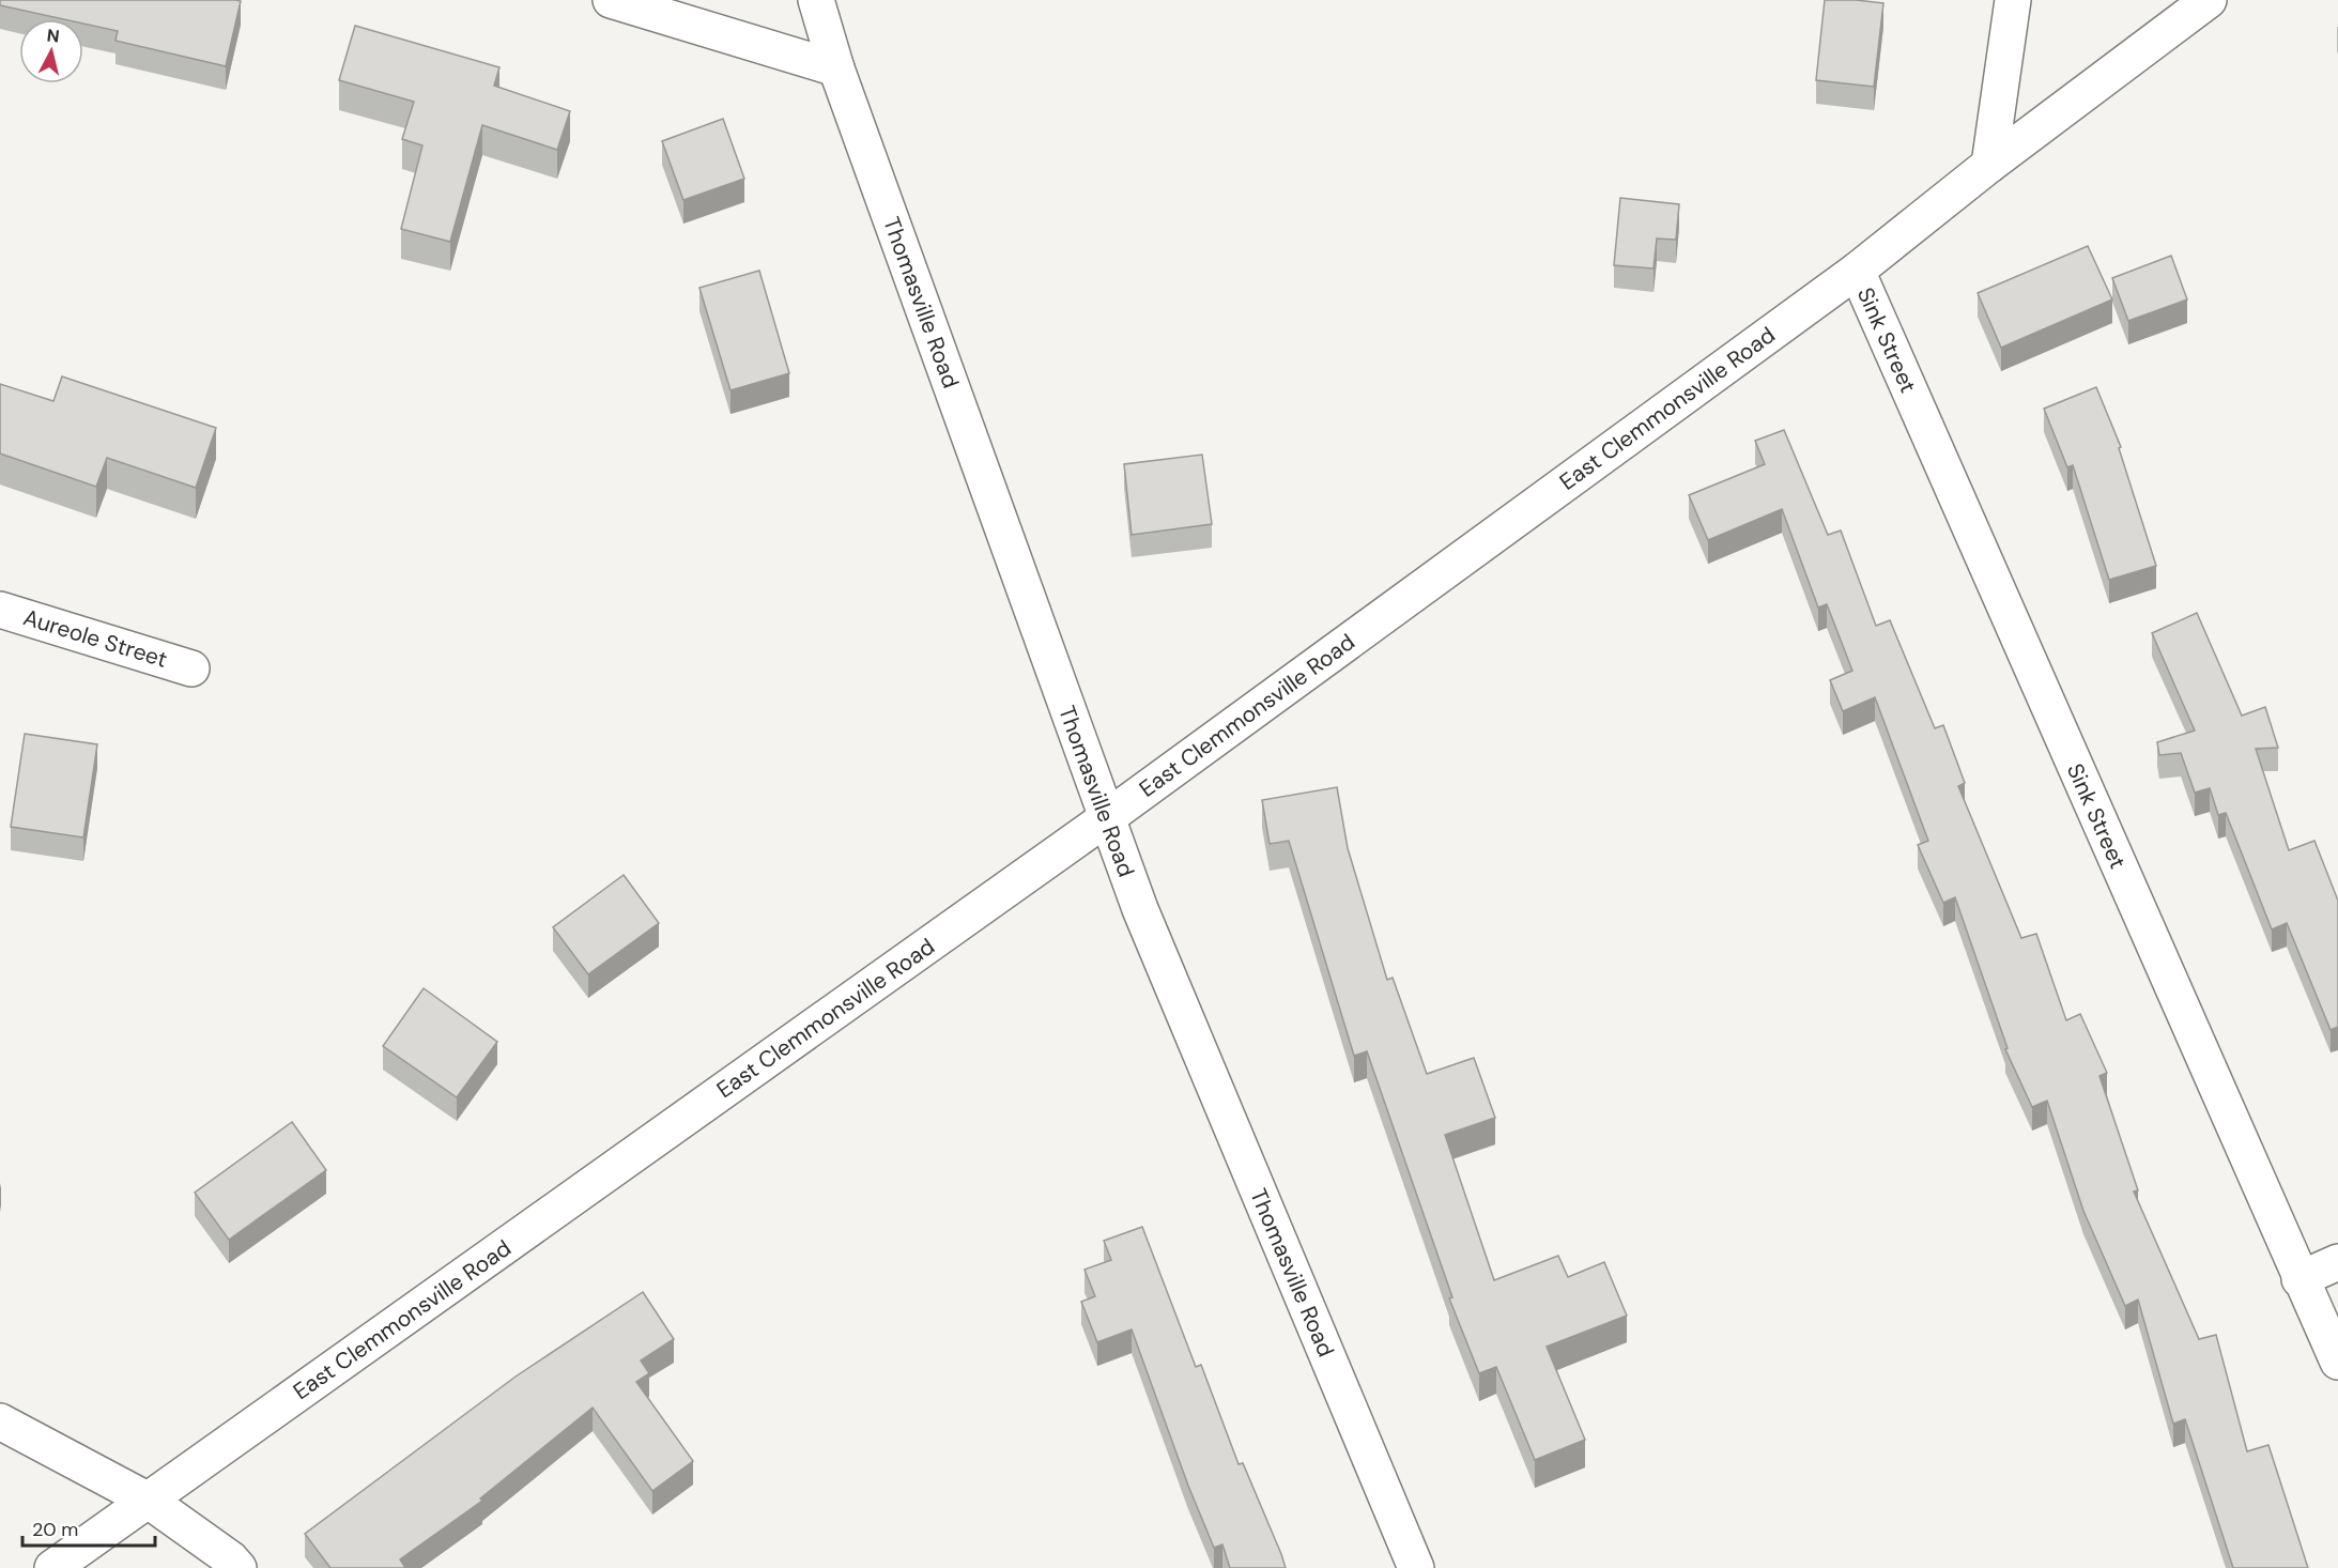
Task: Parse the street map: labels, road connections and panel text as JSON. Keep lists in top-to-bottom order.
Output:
{
  "streets": {
    "main road": [
      "Thomasville Road",
      "Sink Street",
      "East Clemmonsville Road",
      "Aureole Street"
    ]
  },
  "crossings": [
    ["Thomasville Road", "East Clemmonsville Road"],
    ["Sink Street", "East Clemmonsville Road"]
  ],
  "scale_bar": "20 m",
  "north": "top"
}
